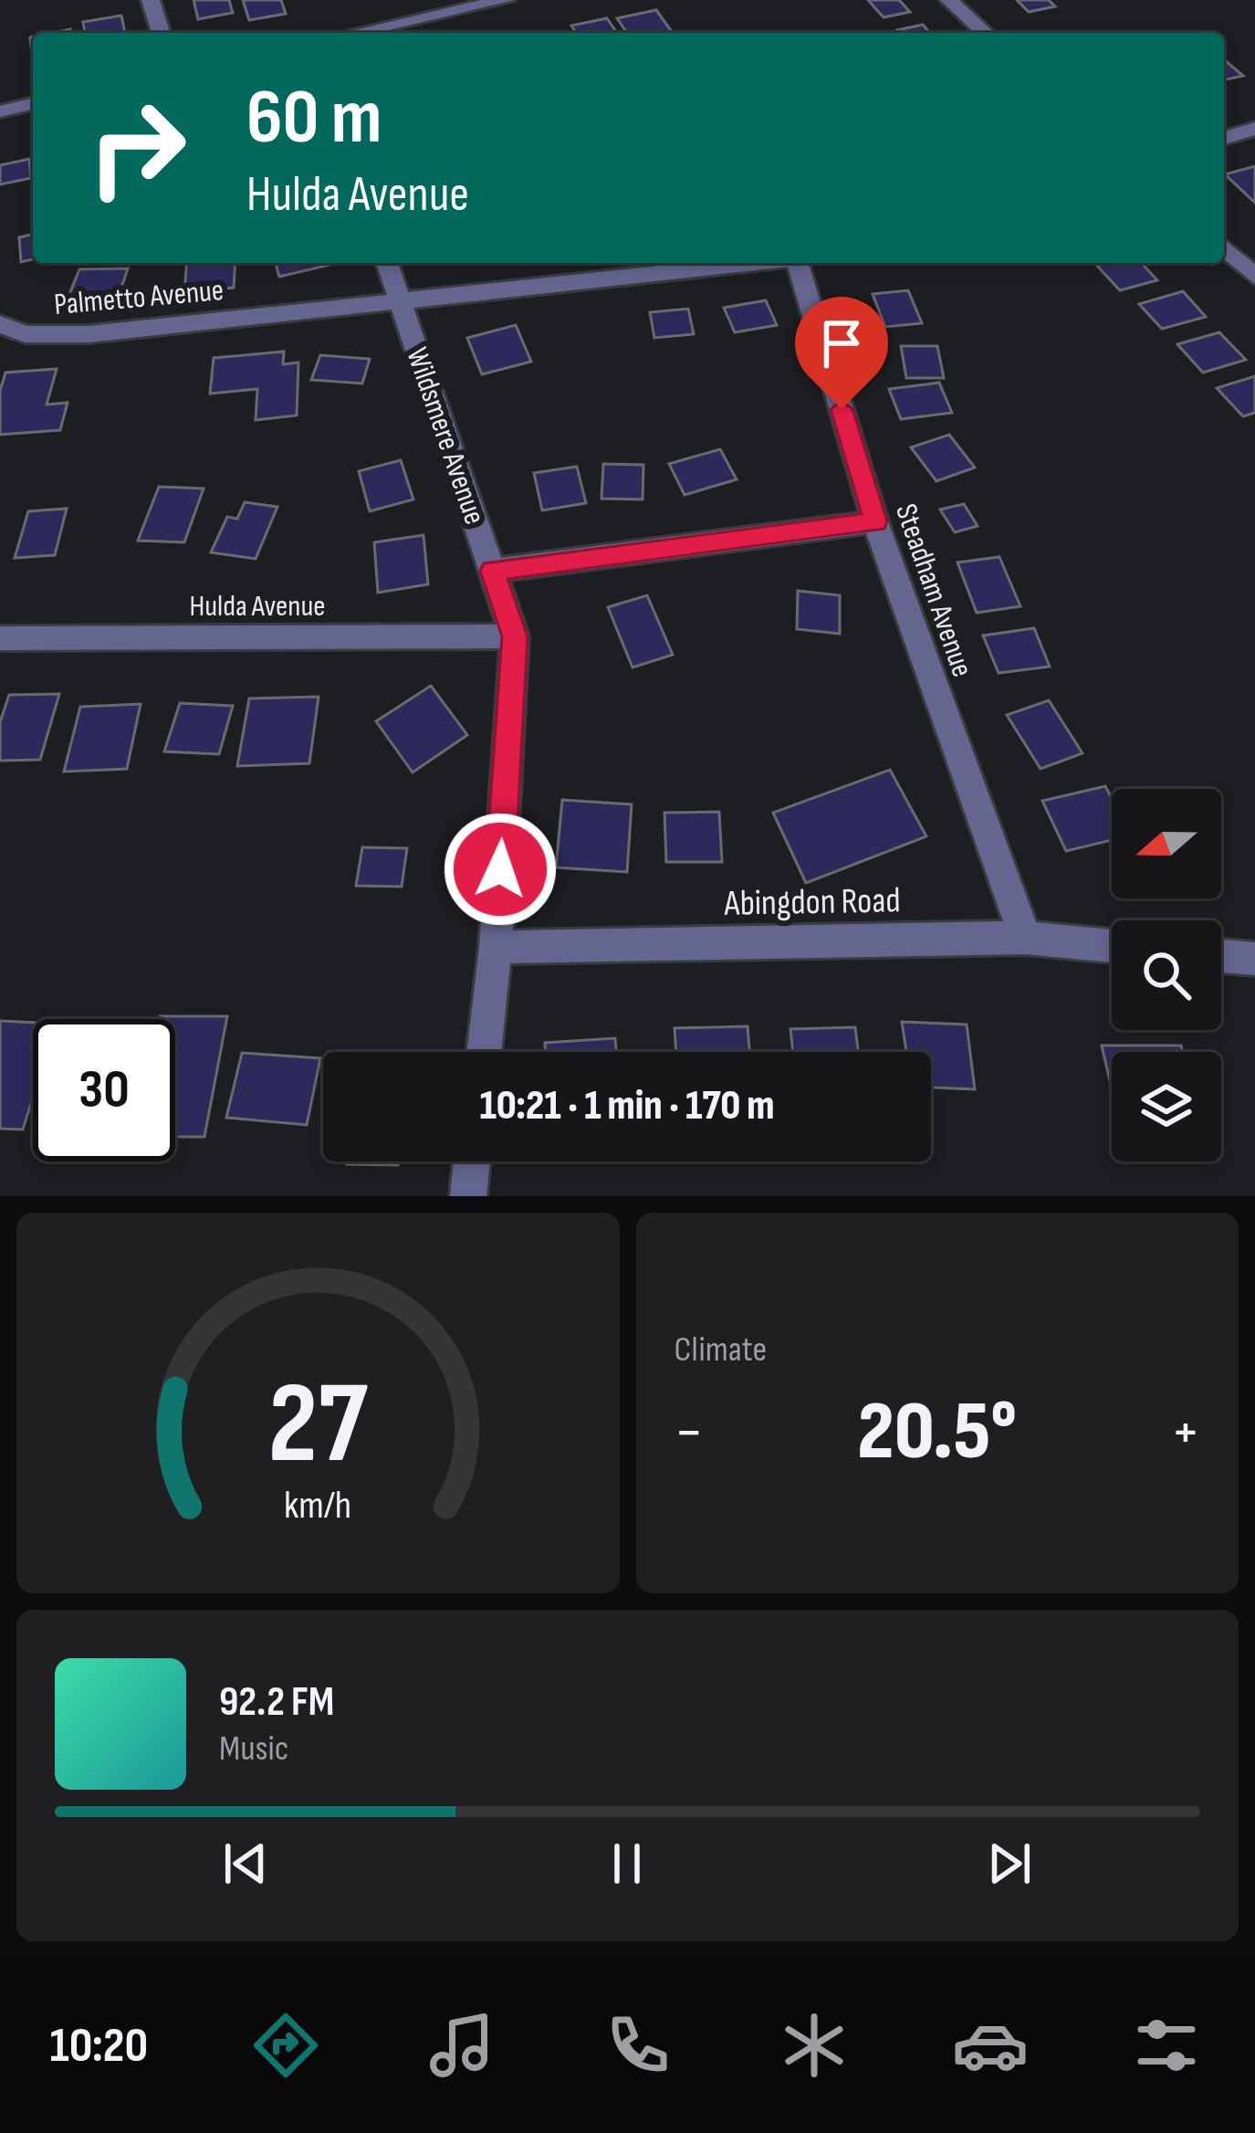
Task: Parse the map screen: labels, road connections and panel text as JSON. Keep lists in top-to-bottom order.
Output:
{
  "streets": {
    "street": [
      "Palmetto Avenue",
      "Wildsmere Avenue",
      "Steadham Avenue",
      "Hulda Avenue",
      "Abingdon Road"
    ]
  },
  "crossings": [
    ["Palmetto Avenue", "Wildsmere Avenue"],
    ["Wildsmere Avenue", "Hulda Avenue"],
    ["Wildsmere Avenue", "Abingdon Road"],
    ["Steadham Avenue", "Abingdon Road"]
  ],
  "north": "left",
  "page": {
    "turn": ["60 m", "Hulda Avenue"],
    "limit": "30",
    "trip": "10:21 · 1 min · 170 m",
    "tile": "Climate",
    "heat": ["−", "20.5°", "+"],
    "song": ["92.2 FM", "Music"],
    "tabs": "10:20",
    "gauge": ["27", "km/h"]
  }
}
